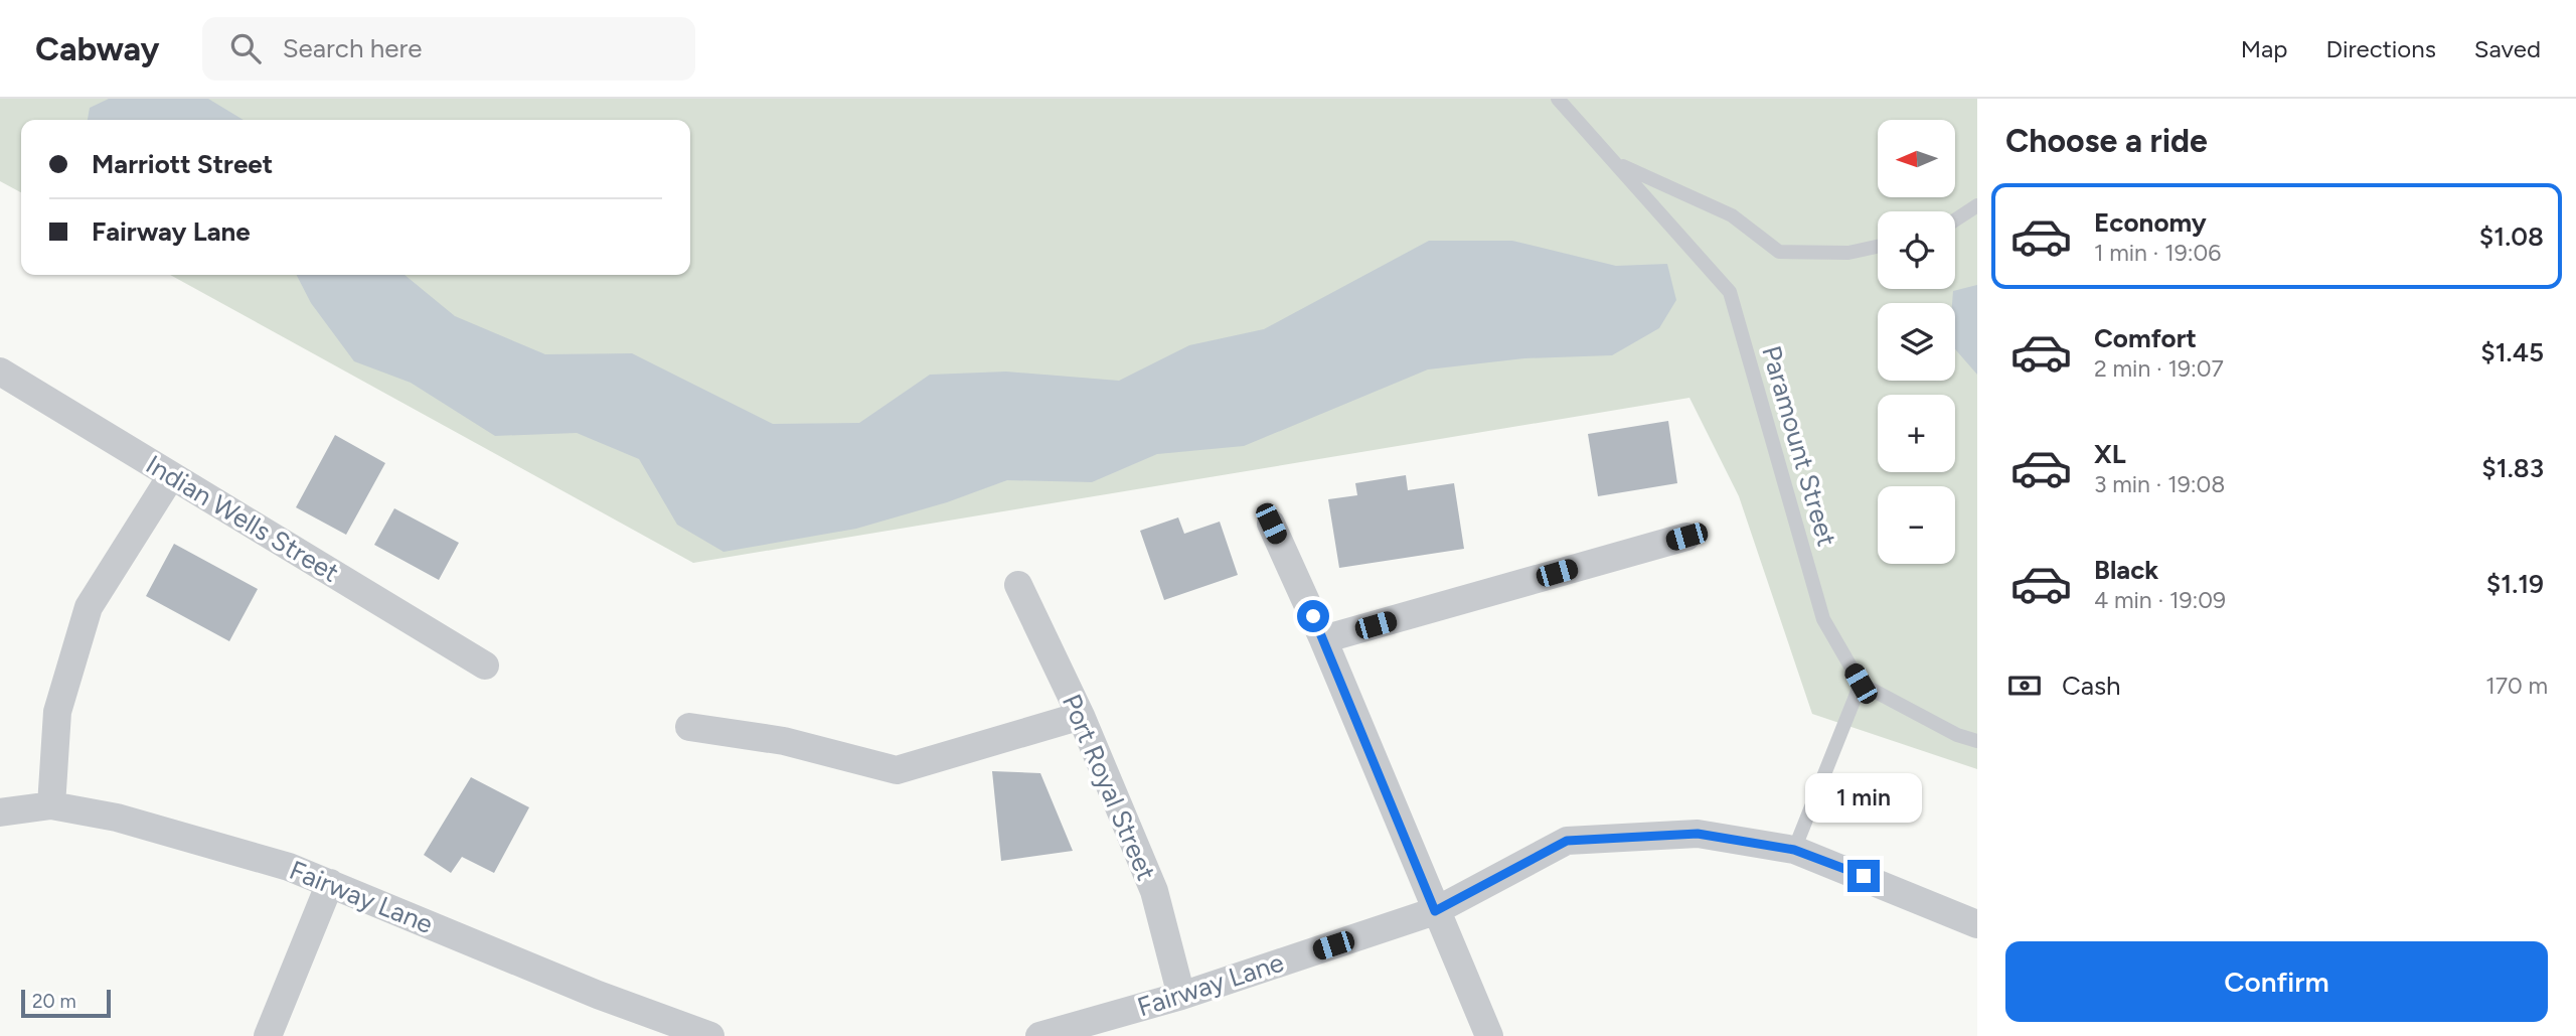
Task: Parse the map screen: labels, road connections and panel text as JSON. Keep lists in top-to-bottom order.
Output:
{
  "streets": {
    "street": ["Indian Wells Street", "Port Royal Street", "Fairway Lane"],
    "lane": ["Paramount Street"]
  },
  "crossings": [
    ["Port Royal Street", "Fairway Lane"]
  ],
  "scale_bar": "20 m",
  "north": "left",
  "page": {
    "header": "Cabway",
    "search": "Search here",
    "nav": ["Map", "Directions", "Saved"],
    "heading": "Choose a ride",
    "map_buttons": ["+", "−"],
    "banner": ["Marriott Street", "Fairway Lane"],
    "list": [
      {
        "name": "Economy",
        "note": "1 min · 19:06",
        "value": "$1.08"
      },
      {
        "name": "Comfort",
        "note": "2 min · 19:07",
        "value": "$1.45"
      },
      {
        "name": "XL",
        "note": "3 min · 19:08",
        "value": "$1.83"
      },
      {
        "name": "Black",
        "note": "4 min · 19:09",
        "value": "$1.19"
      }
    ],
    "pay": ["Cash", "170 m"],
    "bubble": "1 min",
    "buttons": "Confirm",
    "scale": "20 m"
  }
}
